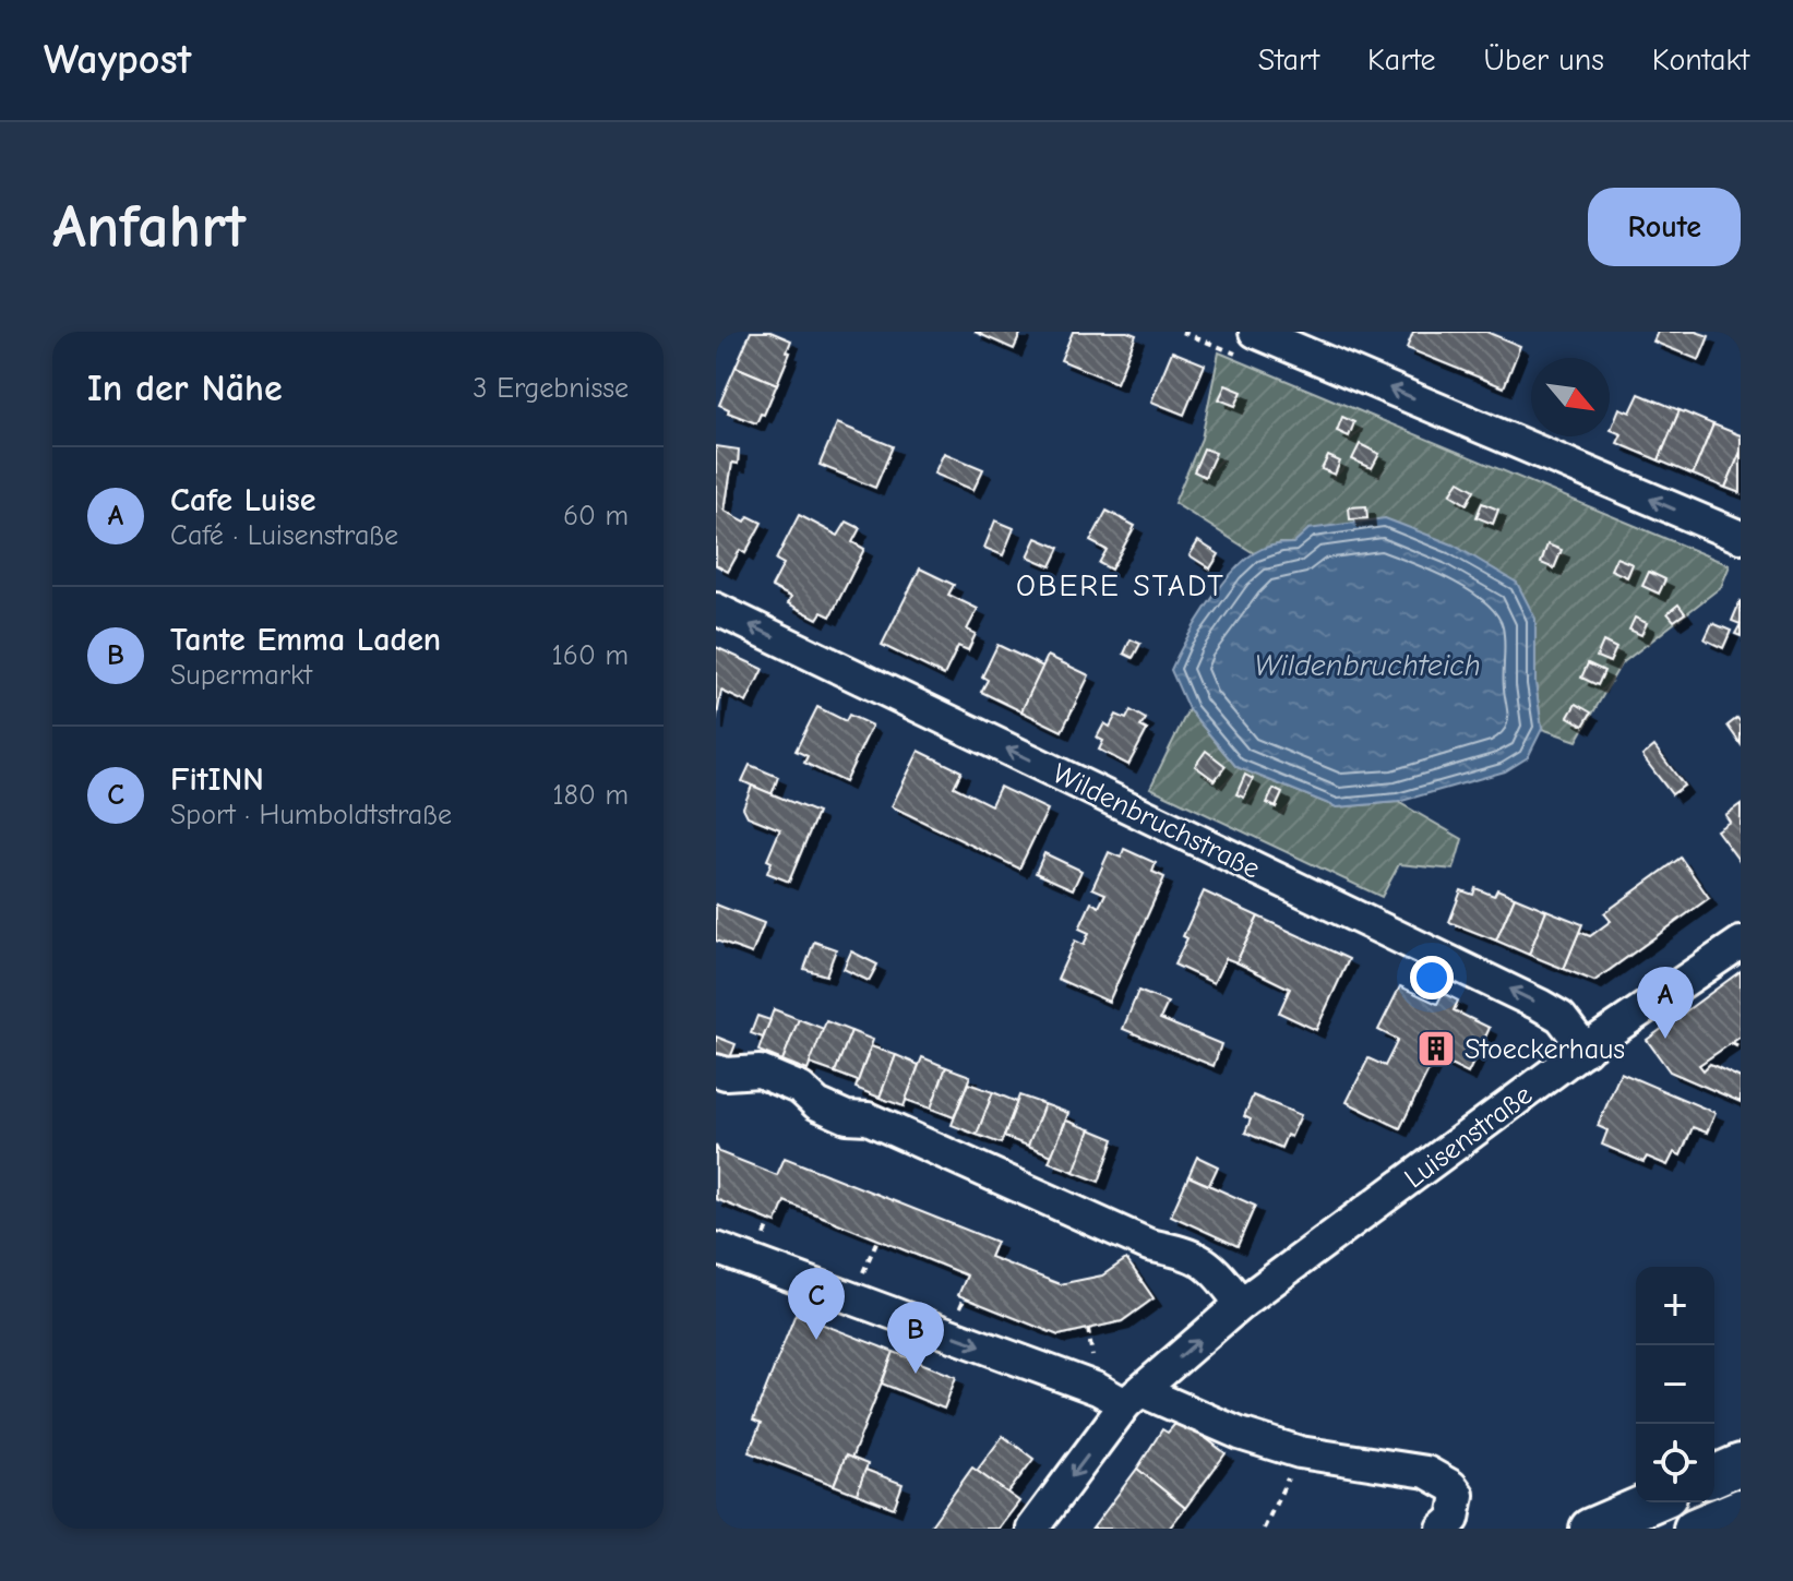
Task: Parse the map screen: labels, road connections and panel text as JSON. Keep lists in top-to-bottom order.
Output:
{
  "streets": {
    "street": ["Wildenbruchstraße", "Luisenstraße"]
  },
  "crossings": [
    ["Wildenbruchstraße", "Luisenstraße"]
  ],
  "one_way": ["Wildenbruchstraße"],
  "districts": ["OBERE STADT"],
  "water": ["Wildenbruchteich"],
  "places": {
    "building": ["Stoeckerhaus"]
  },
  "north": "bottom right",
  "page": {
    "header": "Waypost",
    "nav": [
      "Start",
      "Karte",
      "Über uns",
      "Kontakt"
    ],
    "buttons": "Route",
    "title": "Anfahrt",
    "heading": ["In der Nähe", "3 Ergebnisse"],
    "list": [
      {
        "mark": "A",
        "name": "Cafe Luise",
        "note": "Café · Luisenstraße",
        "value": "60 m"
      },
      {
        "mark": "B",
        "name": "Tante Emma Laden",
        "note": "Supermarkt",
        "value": "160 m"
      },
      {
        "mark": "C",
        "name": "FitINN",
        "note": "Sport · Humboldtstraße",
        "value": "180 m"
      }
    ],
    "pins": ["A", "C", "B"],
    "map_buttons": ["+", "−"]
  }
}
